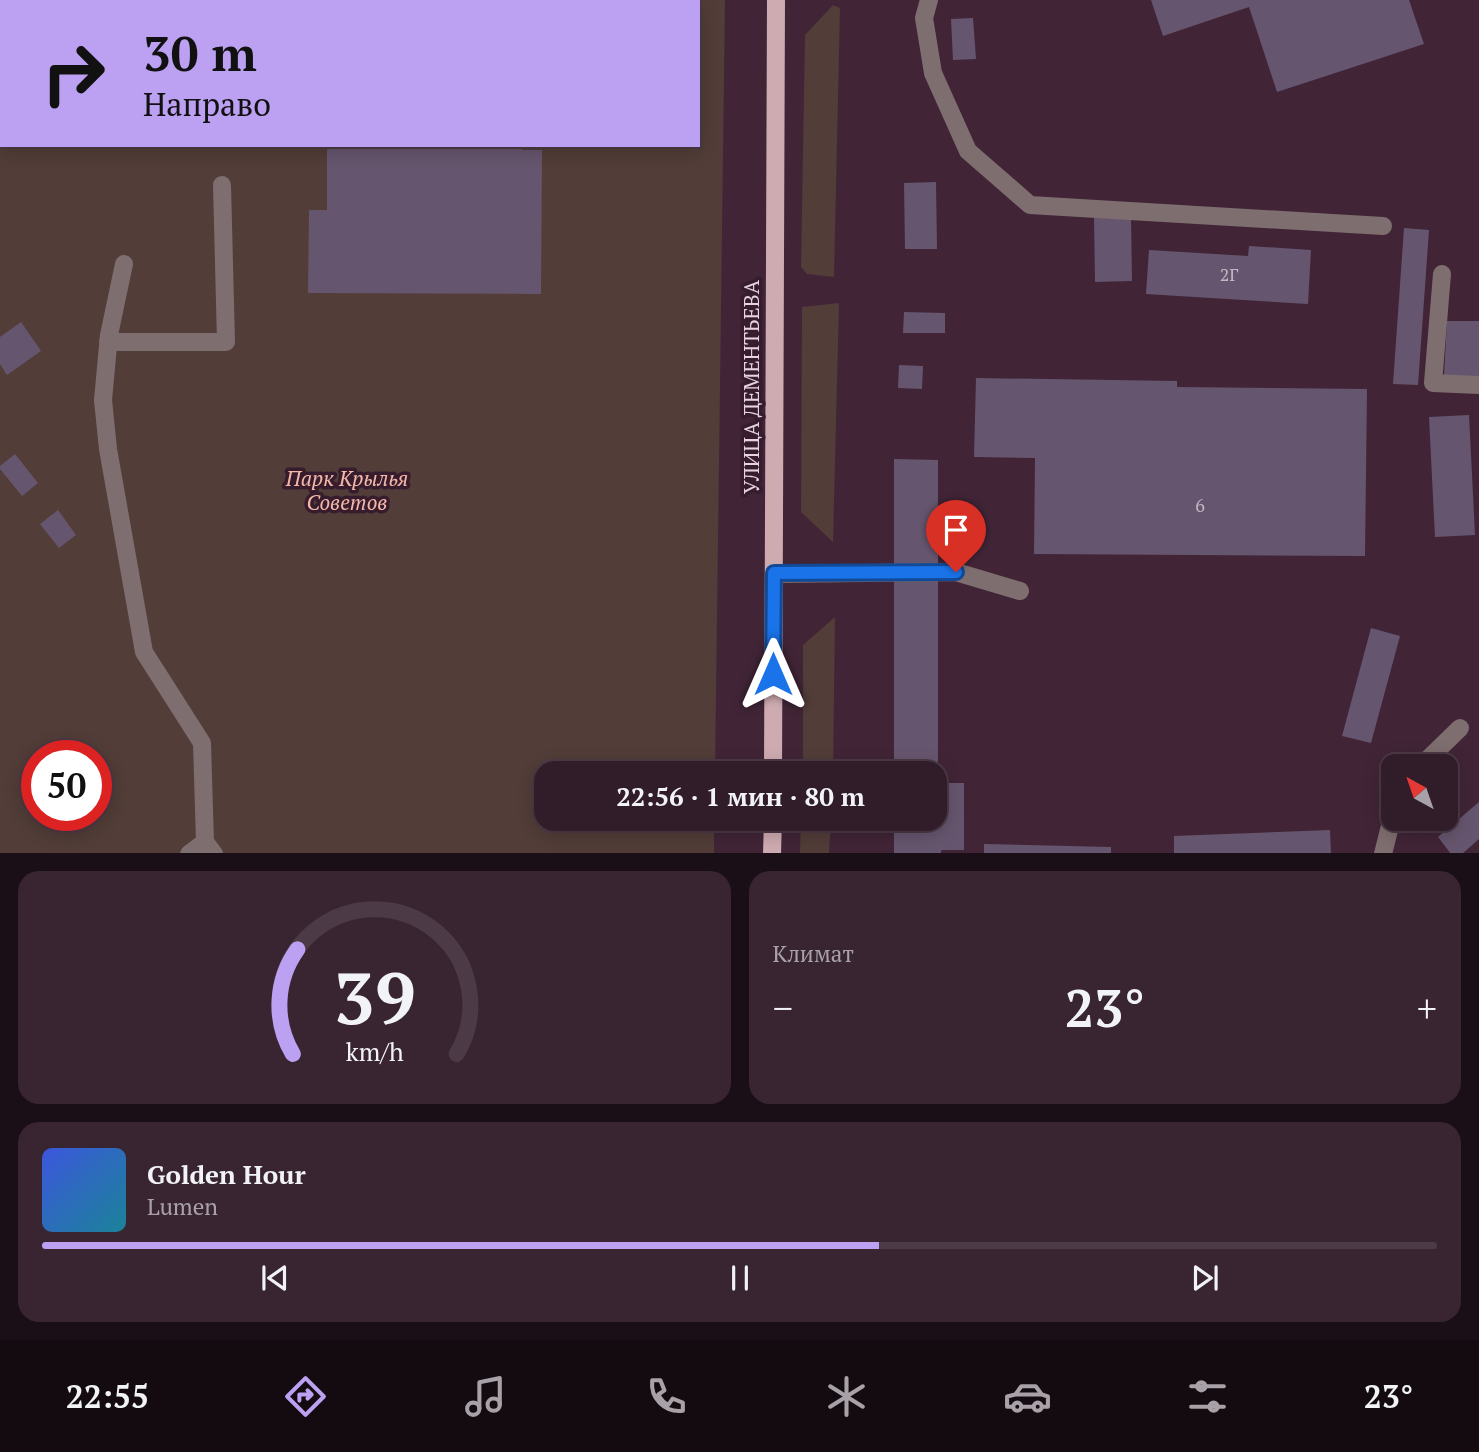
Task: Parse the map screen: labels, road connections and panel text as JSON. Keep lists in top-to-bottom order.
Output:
{
  "streets": {
    "main road": ["УЛИЦА ДЕМЕНТЬЕВА"]
  },
  "parks": ["Парк Крылья Советов"],
  "house_numbers": ["2Г", "6"],
  "north": "top left",
  "page": {
    "turn": ["30 m", "Направо"],
    "limit": "50",
    "trip": "22:56 · 1 мин · 80 m",
    "tile": "Климат",
    "heat": ["−", "23°", "+"],
    "song": ["Golden Hour", "Lumen"],
    "tabs": ["22:55", "23°"],
    "gauge": ["39", "km/h"]
  }
}
